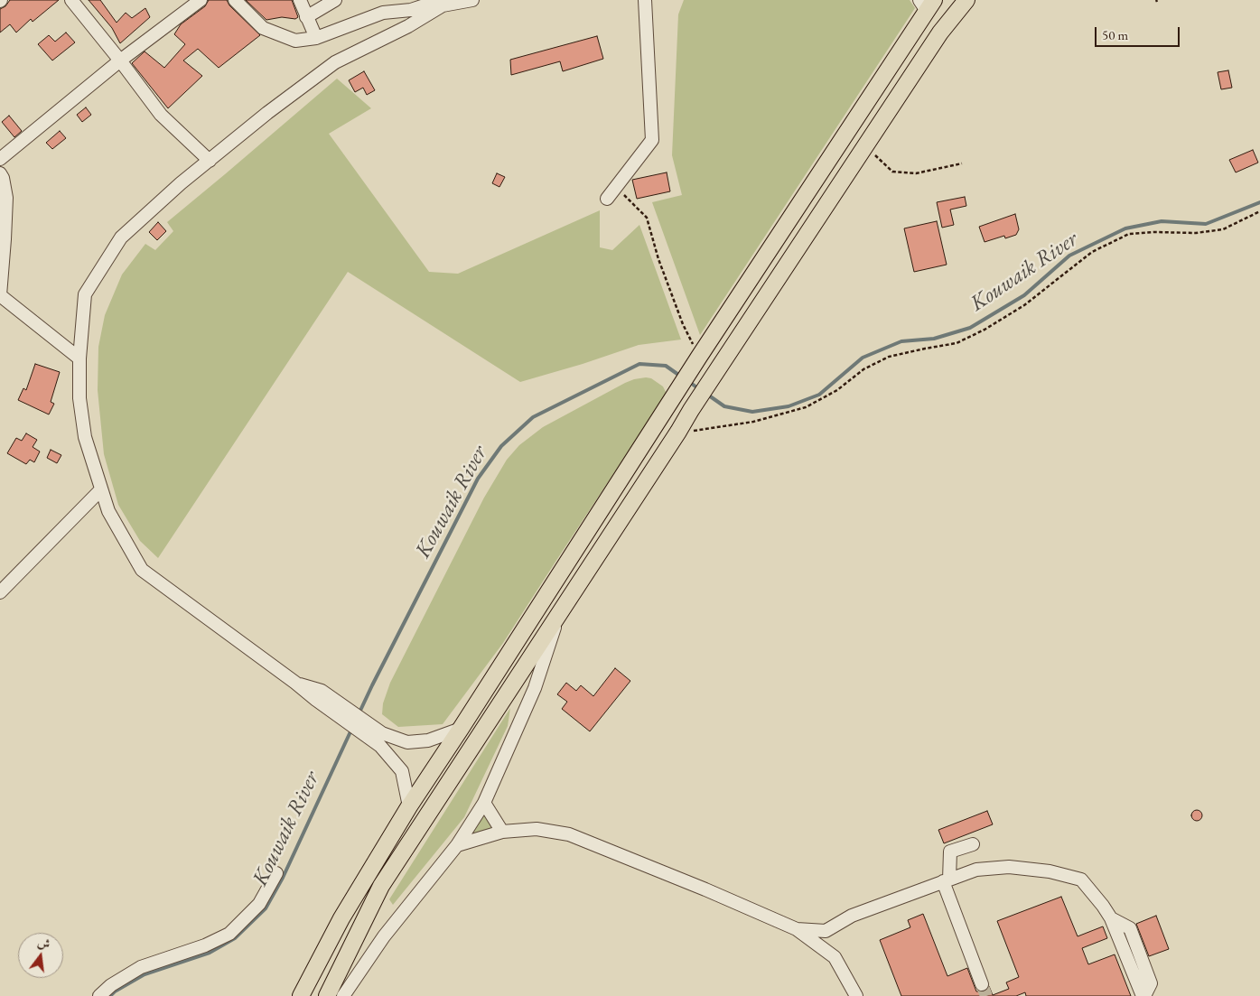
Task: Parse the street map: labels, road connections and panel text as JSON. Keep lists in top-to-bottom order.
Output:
{
  "water": ["Kouwaik River"],
  "scale_bar": "50 m",
  "north": "top"
}
